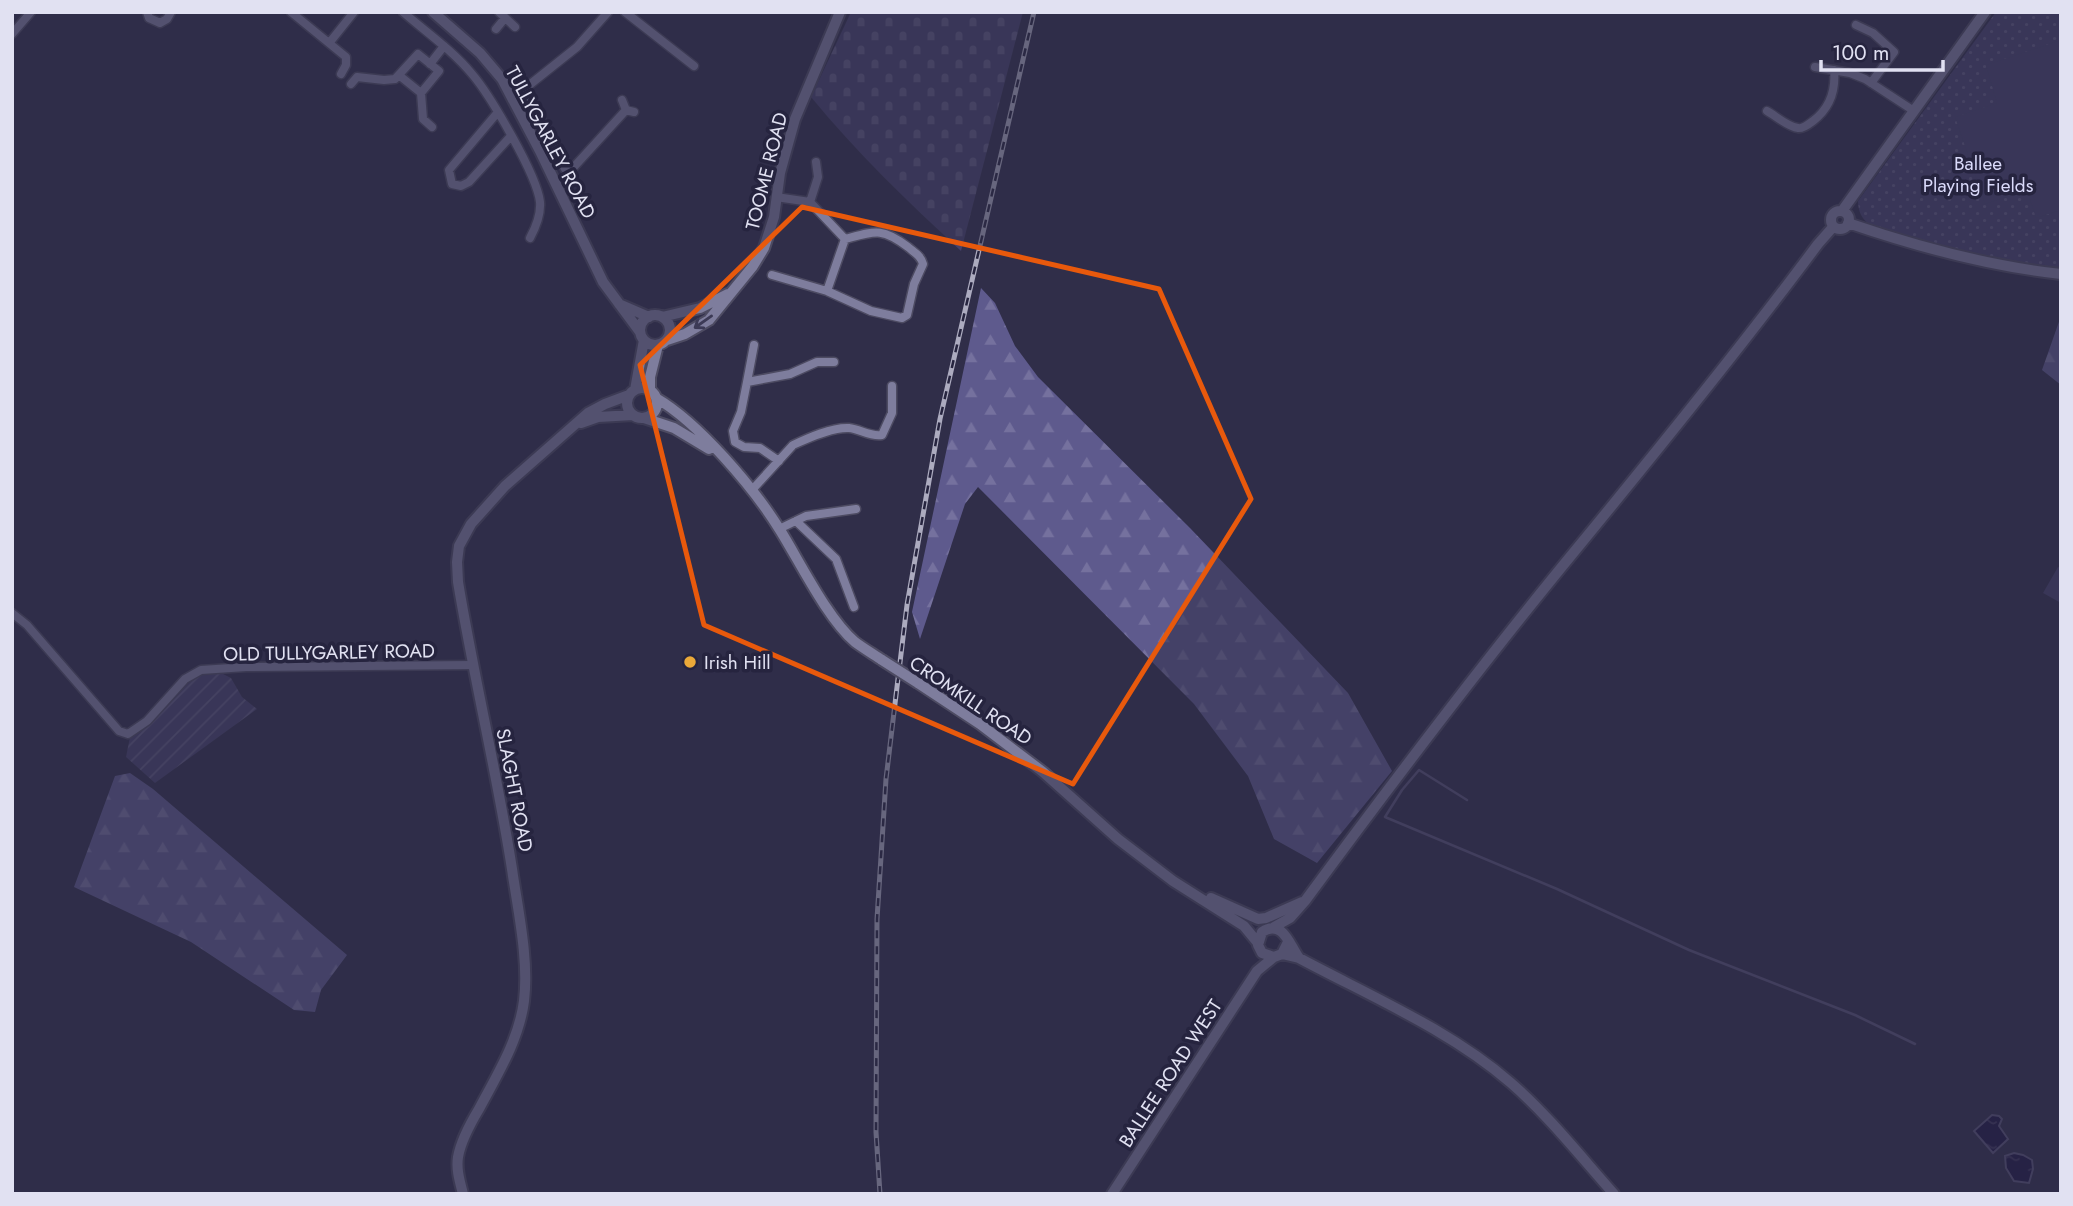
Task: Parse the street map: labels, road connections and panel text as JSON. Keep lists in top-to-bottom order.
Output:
{
  "streets": {
    "street": [
      "TULLYGARLEY ROAD",
      "TOOME ROAD",
      "OLD TULLYGARLEY ROAD",
      "CROMKILL ROAD",
      "SLAGHT ROAD",
      "BALLEE ROAD WEST"
    ]
  },
  "crossings": [
    ["TULLYGARLEY ROAD", "TOOME ROAD"],
    ["OLD TULLYGARLEY ROAD", "SLAGHT ROAD"],
    ["CROMKILL ROAD", "SLAGHT ROAD"],
    ["CROMKILL ROAD", "BALLEE ROAD WEST"]
  ],
  "parks": ["Ballee Playing Fields"],
  "places": ["Irish Hill"],
  "scale_bar": "100 m"
}
